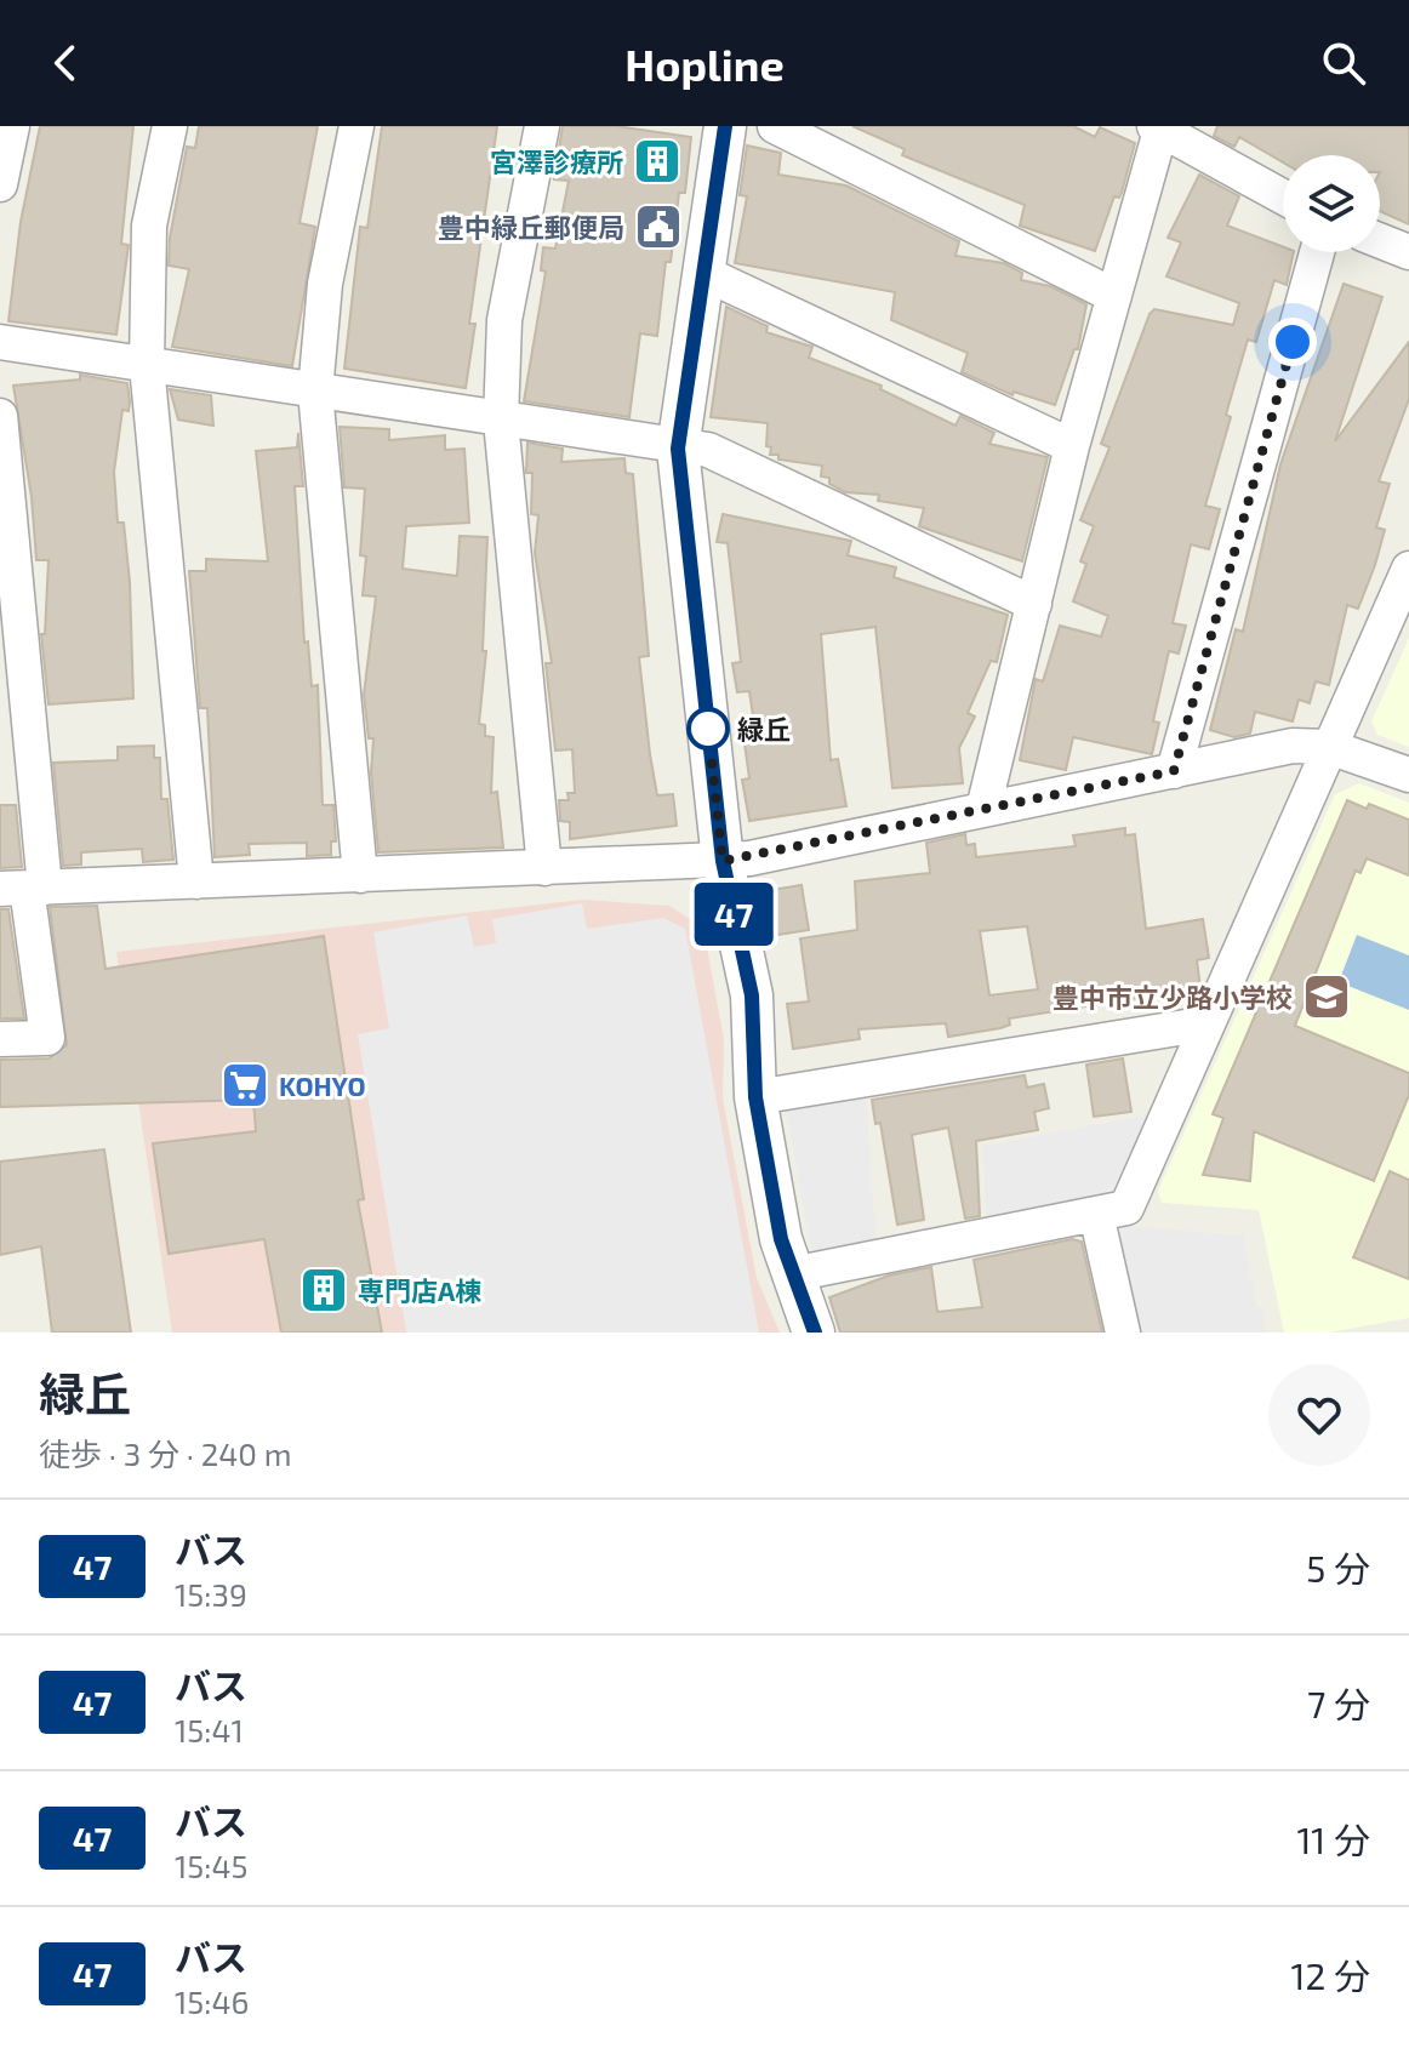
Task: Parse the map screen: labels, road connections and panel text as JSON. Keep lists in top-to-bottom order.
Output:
{
  "places": {
    "building": ["宮澤診療所", "専門店A棟"],
    "public building": ["豊中緑丘郵便局"],
    "other": ["緑丘"],
    "school or university": ["豊中市立少路小学校"],
    "supermarket": ["KOHYO"]
  },
  "lines": ["bus line 47"],
  "page": {
    "header": "Hopline",
    "on_map": "47",
    "heading": ["緑丘", "徒歩 · 3 分 · 240 m"],
    "list": [
      {
        "mark": "47",
        "name": "バス",
        "note": "15:39",
        "value": "5 分"
      },
      {
        "mark": "47",
        "name": "バス",
        "note": "15:41",
        "value": "7 分"
      },
      {
        "mark": "47",
        "name": "バス",
        "note": "15:45",
        "value": "11 分"
      },
      {
        "mark": "47",
        "name": "バス",
        "note": "15:46",
        "value": "12 分"
      }
    ]
  }
}
